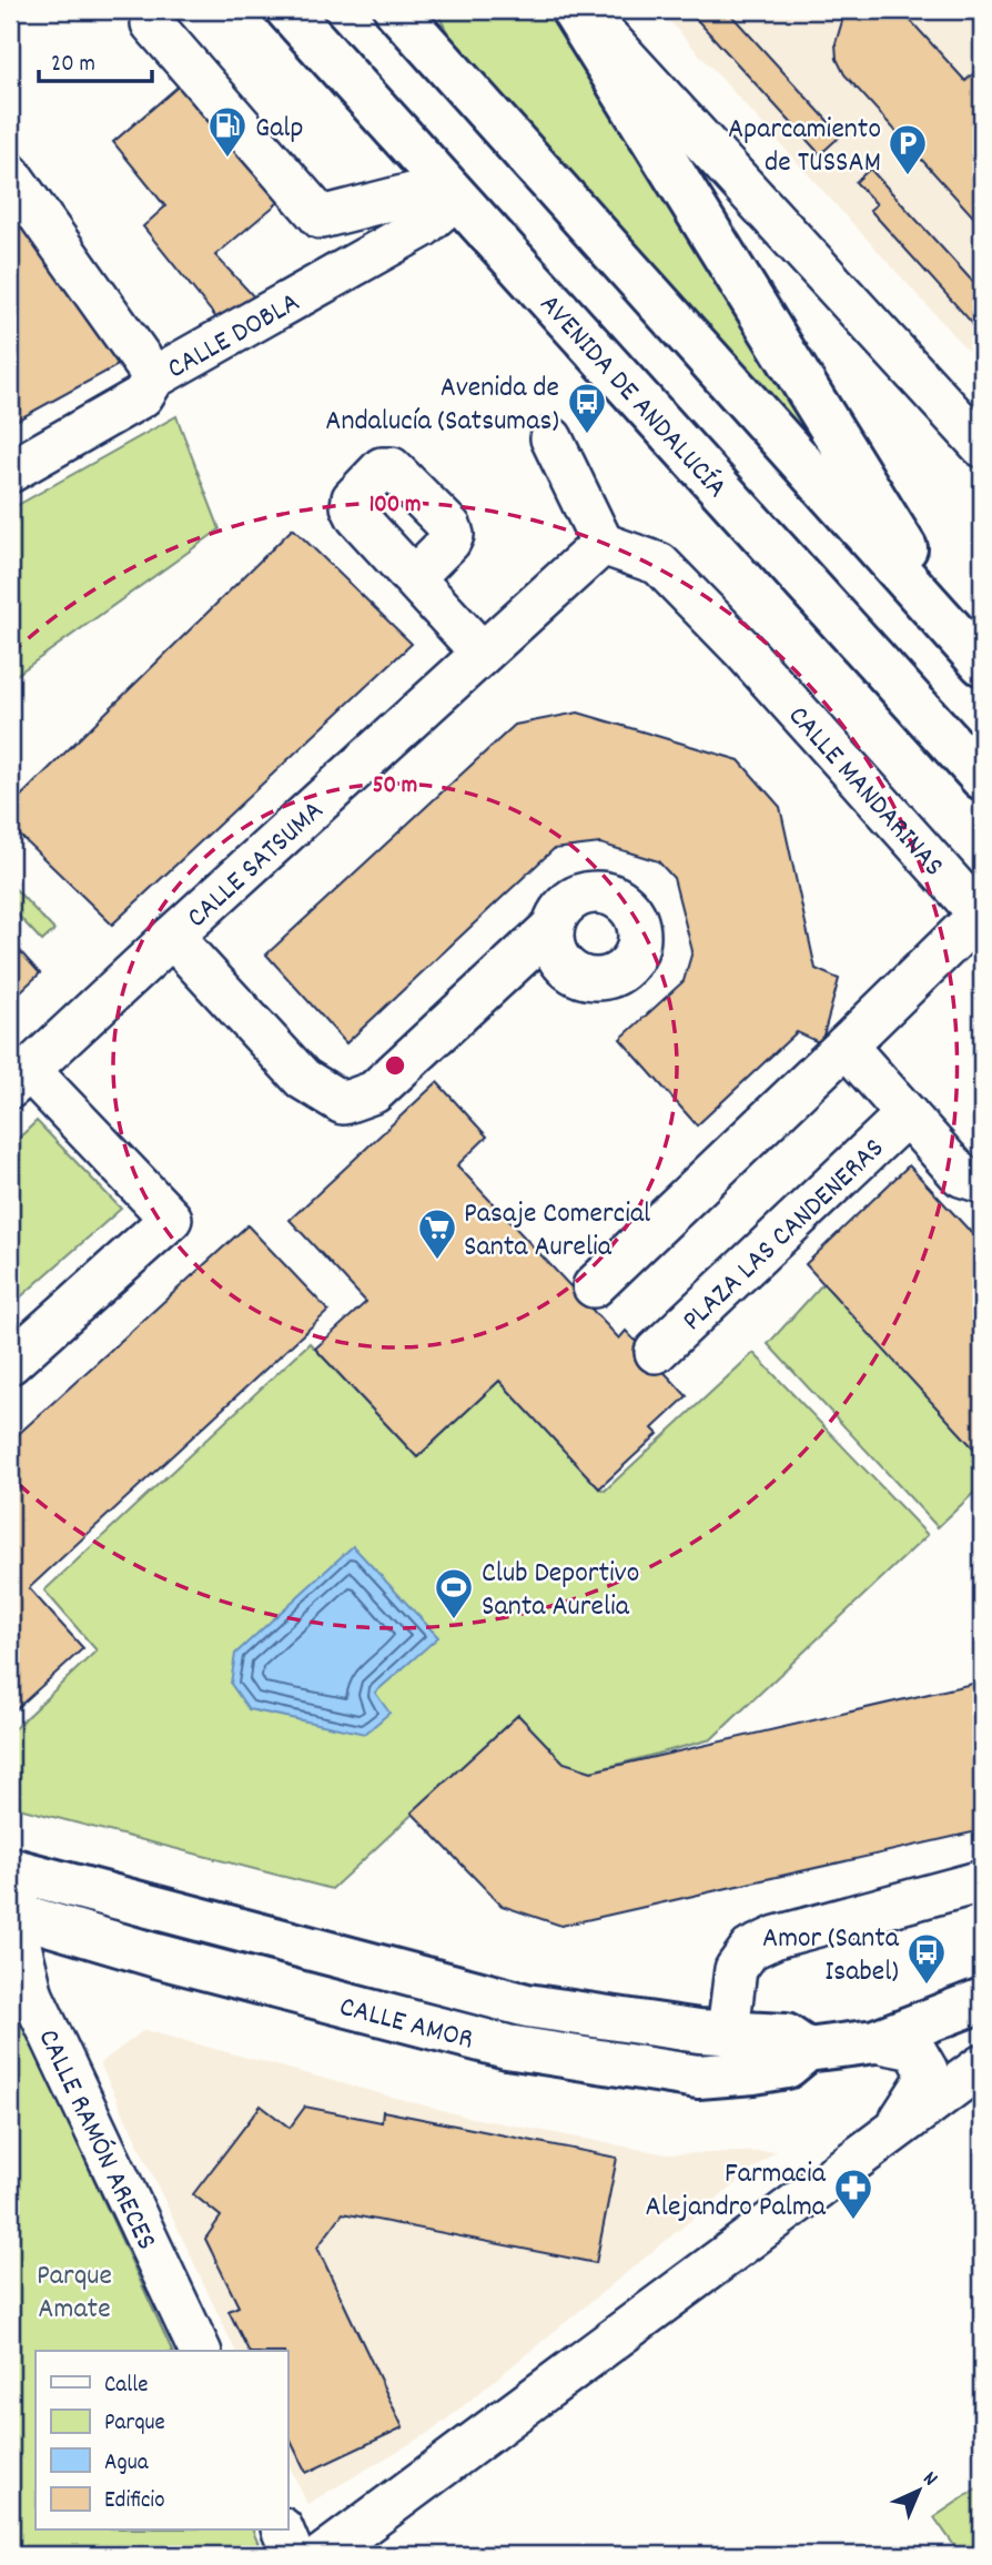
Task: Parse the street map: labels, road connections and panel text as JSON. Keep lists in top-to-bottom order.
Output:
{
  "streets": {
    "main road": ["AVENIDA DE ANDALUCÍA", "CALLE AMOR"],
    "street": [
      "CALLE DOBLA",
      "CALLE MANDARINAS",
      "CALLE SATSUMA",
      "PLAZA LAS CANDENERAS",
      "CALLE RAMÓN ARECES"
    ]
  },
  "crossings": [
    ["CALLE DOBLA", "AVENIDA DE ANDALUCÍA"],
    ["CALLE MANDARINAS", "CALLE SATSUMA"],
    ["CALLE AMOR", "CALLE RAMÓN ARECES"]
  ],
  "parks": ["Parque Amate"],
  "places": {
    "fuel station": ["Galp"],
    "parking": ["Aparcamiento de TUSSAM"],
    "bus stop": ["Avenida de Andalucía (Satsumas)", "Amor (Santa Isabel)"],
    "supermarket": ["Pasaje Comercial Santa Aurelia"],
    "sports": ["Club Deportivo Santa Aurelia"],
    "pharmacy": ["Farmacia Alejandro Palma"]
  },
  "legend": [
    "Calle",
    "Parque",
    "Agua",
    "Edificio"
  ],
  "scale_bar": "20 m",
  "north": "top right",
  "rings": ["100 m", "50 m"]
}
